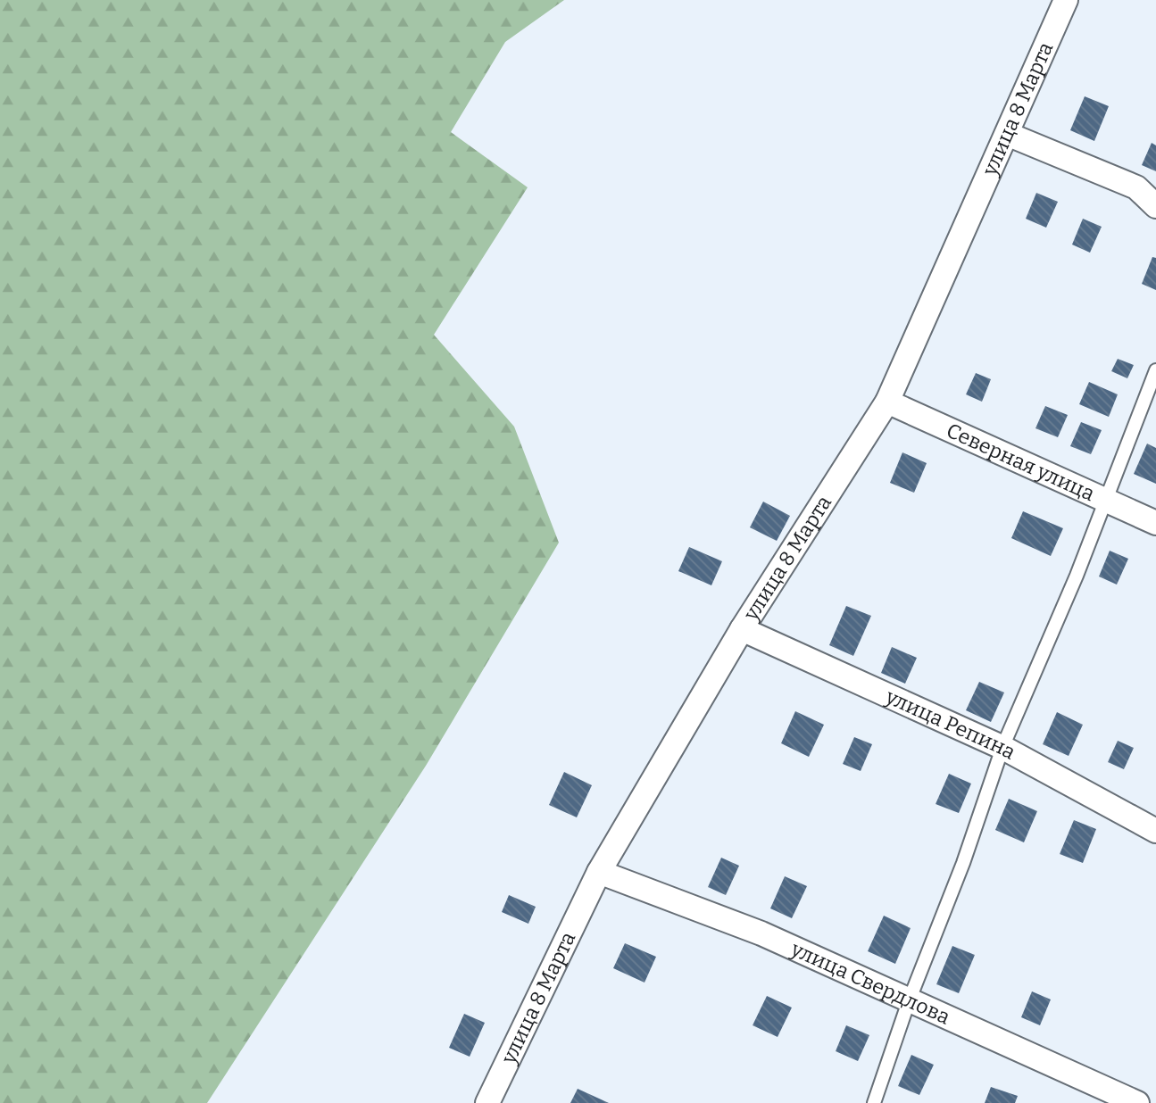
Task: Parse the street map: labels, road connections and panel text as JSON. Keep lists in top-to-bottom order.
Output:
{
  "streets": {
    "street": [
      "улица 8 Марта",
      "Северная улица",
      "улица Репина",
      "улица Свердлова"
    ]
  },
  "crossings": [
    ["улица 8 Марта", "Северная улица"],
    ["улица 8 Марта", "улица Репина"],
    ["улица 8 Марта", "улица Свердлова"]
  ]
}
